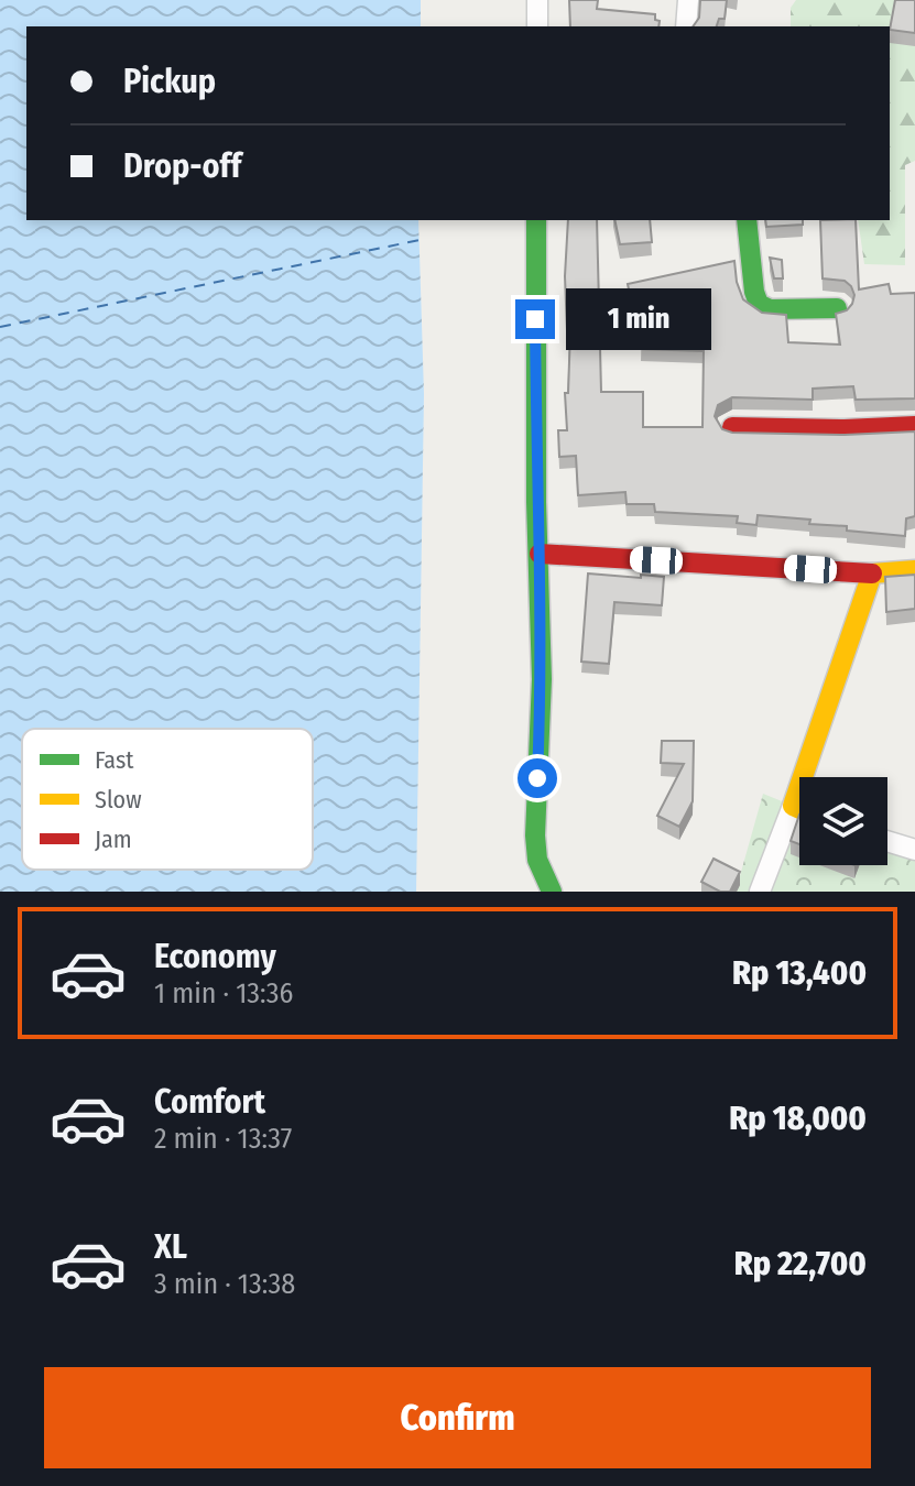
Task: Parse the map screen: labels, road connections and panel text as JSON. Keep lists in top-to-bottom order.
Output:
{
  "legend": ["Fast", "Slow", "Jam"],
  "page": {
    "banner": ["Pickup", "Drop-off"],
    "bubble": "1 min",
    "list": [
      {
        "name": "Economy",
        "note": "1 min · 13:36",
        "value": "Rp 13,400"
      },
      {
        "name": "Comfort",
        "note": "2 min · 13:37",
        "value": "Rp 18,000"
      },
      {
        "name": "XL",
        "note": "3 min · 13:38",
        "value": "Rp 22,700"
      }
    ],
    "buttons": "Confirm"
  }
}
